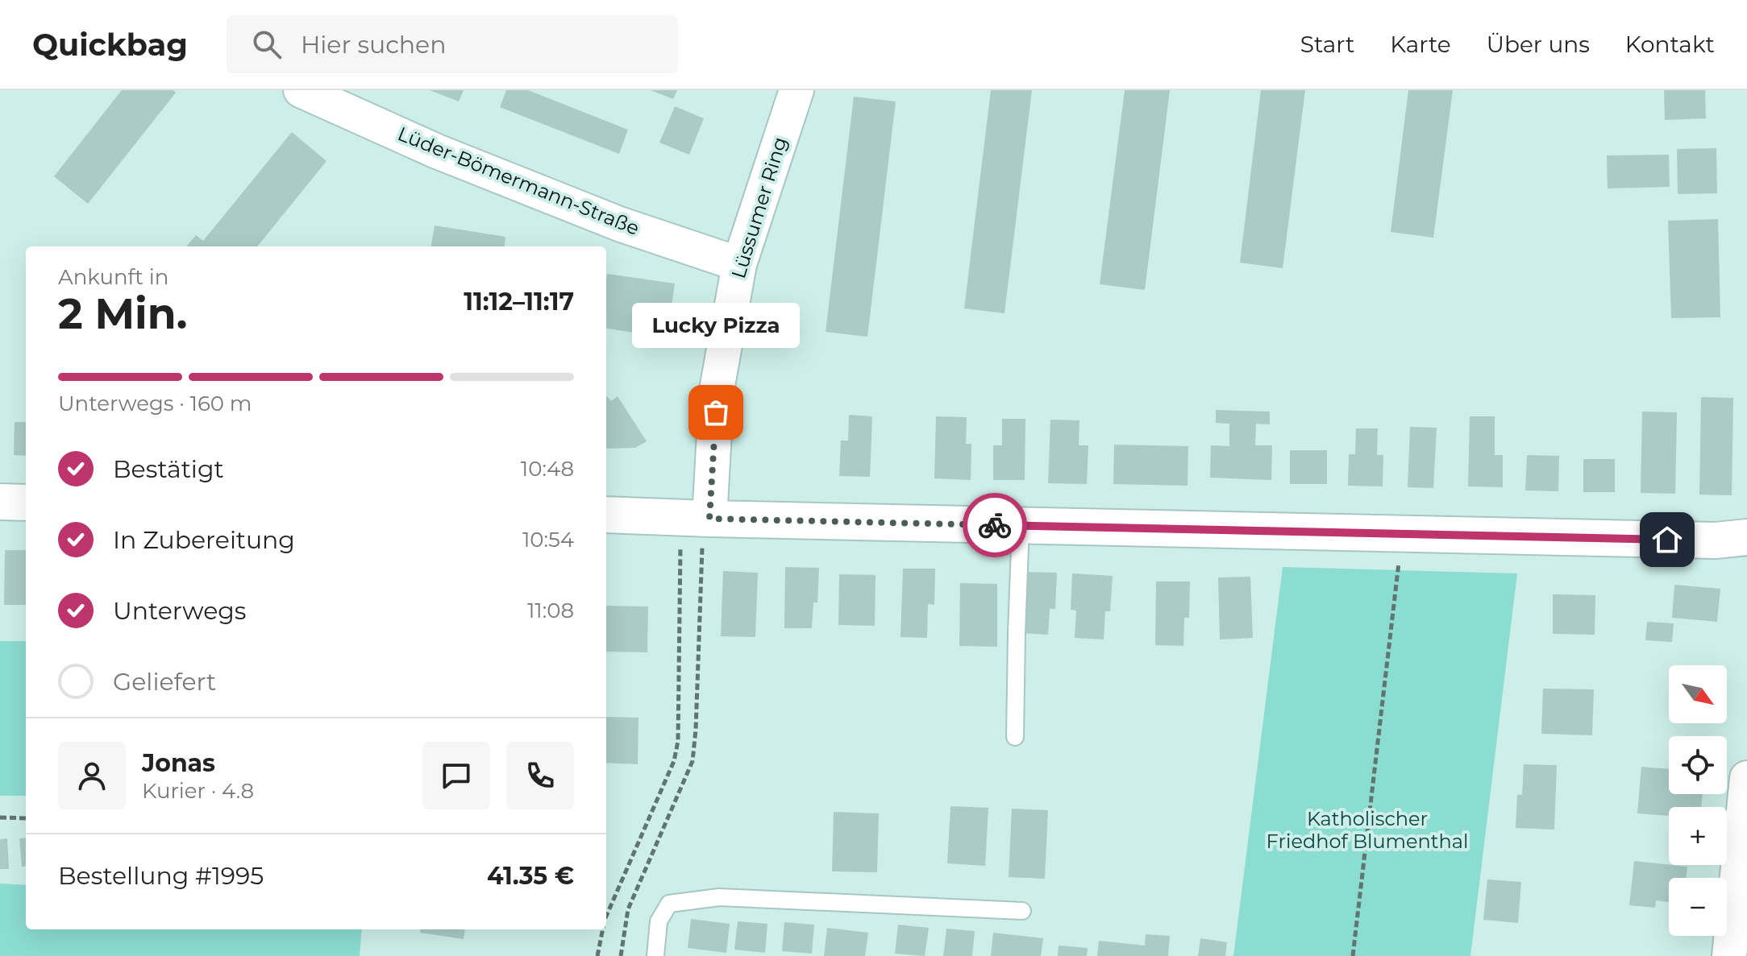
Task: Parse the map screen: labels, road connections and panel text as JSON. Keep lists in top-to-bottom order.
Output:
{
  "streets": {
    "street": ["Lüder-Bömermann-Straße", "Lüssumer Ring"]
  },
  "crossings": [
    ["Lüder-Bömermann-Straße", "Lüssumer Ring"]
  ],
  "parks": ["Katholischer Friedhof Blumenthal"],
  "places": ["Lucky Pizza"],
  "north": "bottom right",
  "page": {
    "header": "Quickbag",
    "search": "Hier suchen",
    "nav": [
      "Start",
      "Karte",
      "Über uns",
      "Kontakt"
    ],
    "heading": ["2 Min.", "Ankunft in", "11:12–11:17"],
    "panel": [
      "Jonas",
      "Kurier · 4.8",
      "Bestellung #1995",
      "41.35 €"
    ],
    "bubble": "Lucky Pizza",
    "bar": "Unterwegs · 160 m",
    "list": [
      ["Bestätigt", "10:48"],
      ["In Zubereitung", "10:54"],
      ["Unterwegs", "11:08"],
      "Geliefert"
    ],
    "map_buttons": ["+", "−"]
  }
}
